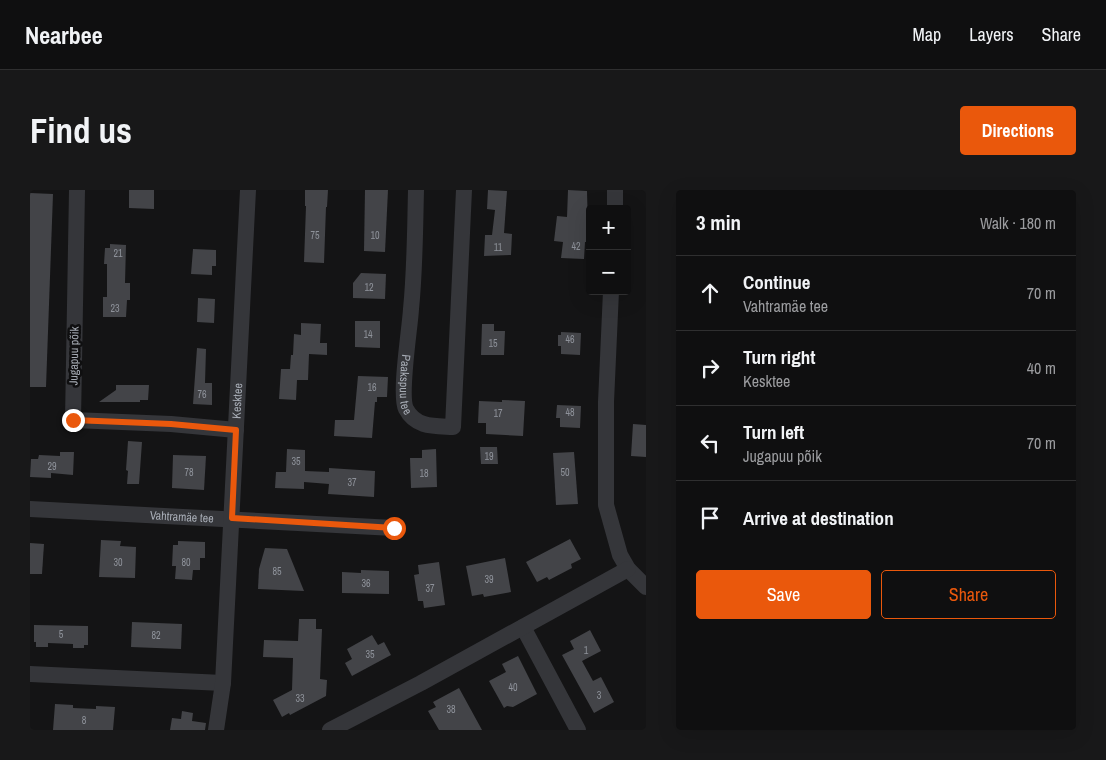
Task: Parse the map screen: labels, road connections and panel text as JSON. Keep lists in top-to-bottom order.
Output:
{
  "streets": {
    "street": [
      "Jugapuu põik",
      "Paakspuu tee",
      "Kesktee",
      "Vahtramäe tee"
    ]
  },
  "crossings": [
    ["Jugapuu põik", "Kesktee"],
    ["Kesktee", "Vahtramäe tee"]
  ],
  "house_numbers": [
    "75",
    "10",
    "42",
    "11",
    "21",
    "12",
    "23",
    "14",
    "46",
    "15",
    "16",
    "76",
    "48",
    "17",
    "19",
    "35",
    "29",
    "78",
    "50",
    "18",
    "37",
    "30",
    "80",
    "85",
    "39",
    "36",
    "37",
    "5",
    "82",
    "1",
    "35",
    "40",
    "3",
    "33",
    "38",
    "8"
  ],
  "page": {
    "header": "Nearbee",
    "nav": ["Map", "Layers", "Share"],
    "buttons": [
      "Directions",
      ["Save", "Share"]
    ],
    "title": "Find us",
    "heading": ["3 min", "Walk · 180 m"],
    "map_buttons": ["+", "−"],
    "list": [
      ["Continue", "Vahtramäe tee", "70 m"],
      ["Turn right", "Kesktee", "40 m"],
      ["Turn left", "Jugapuu põik", "70 m"],
      "Arrive at destination"
    ]
  }
}
